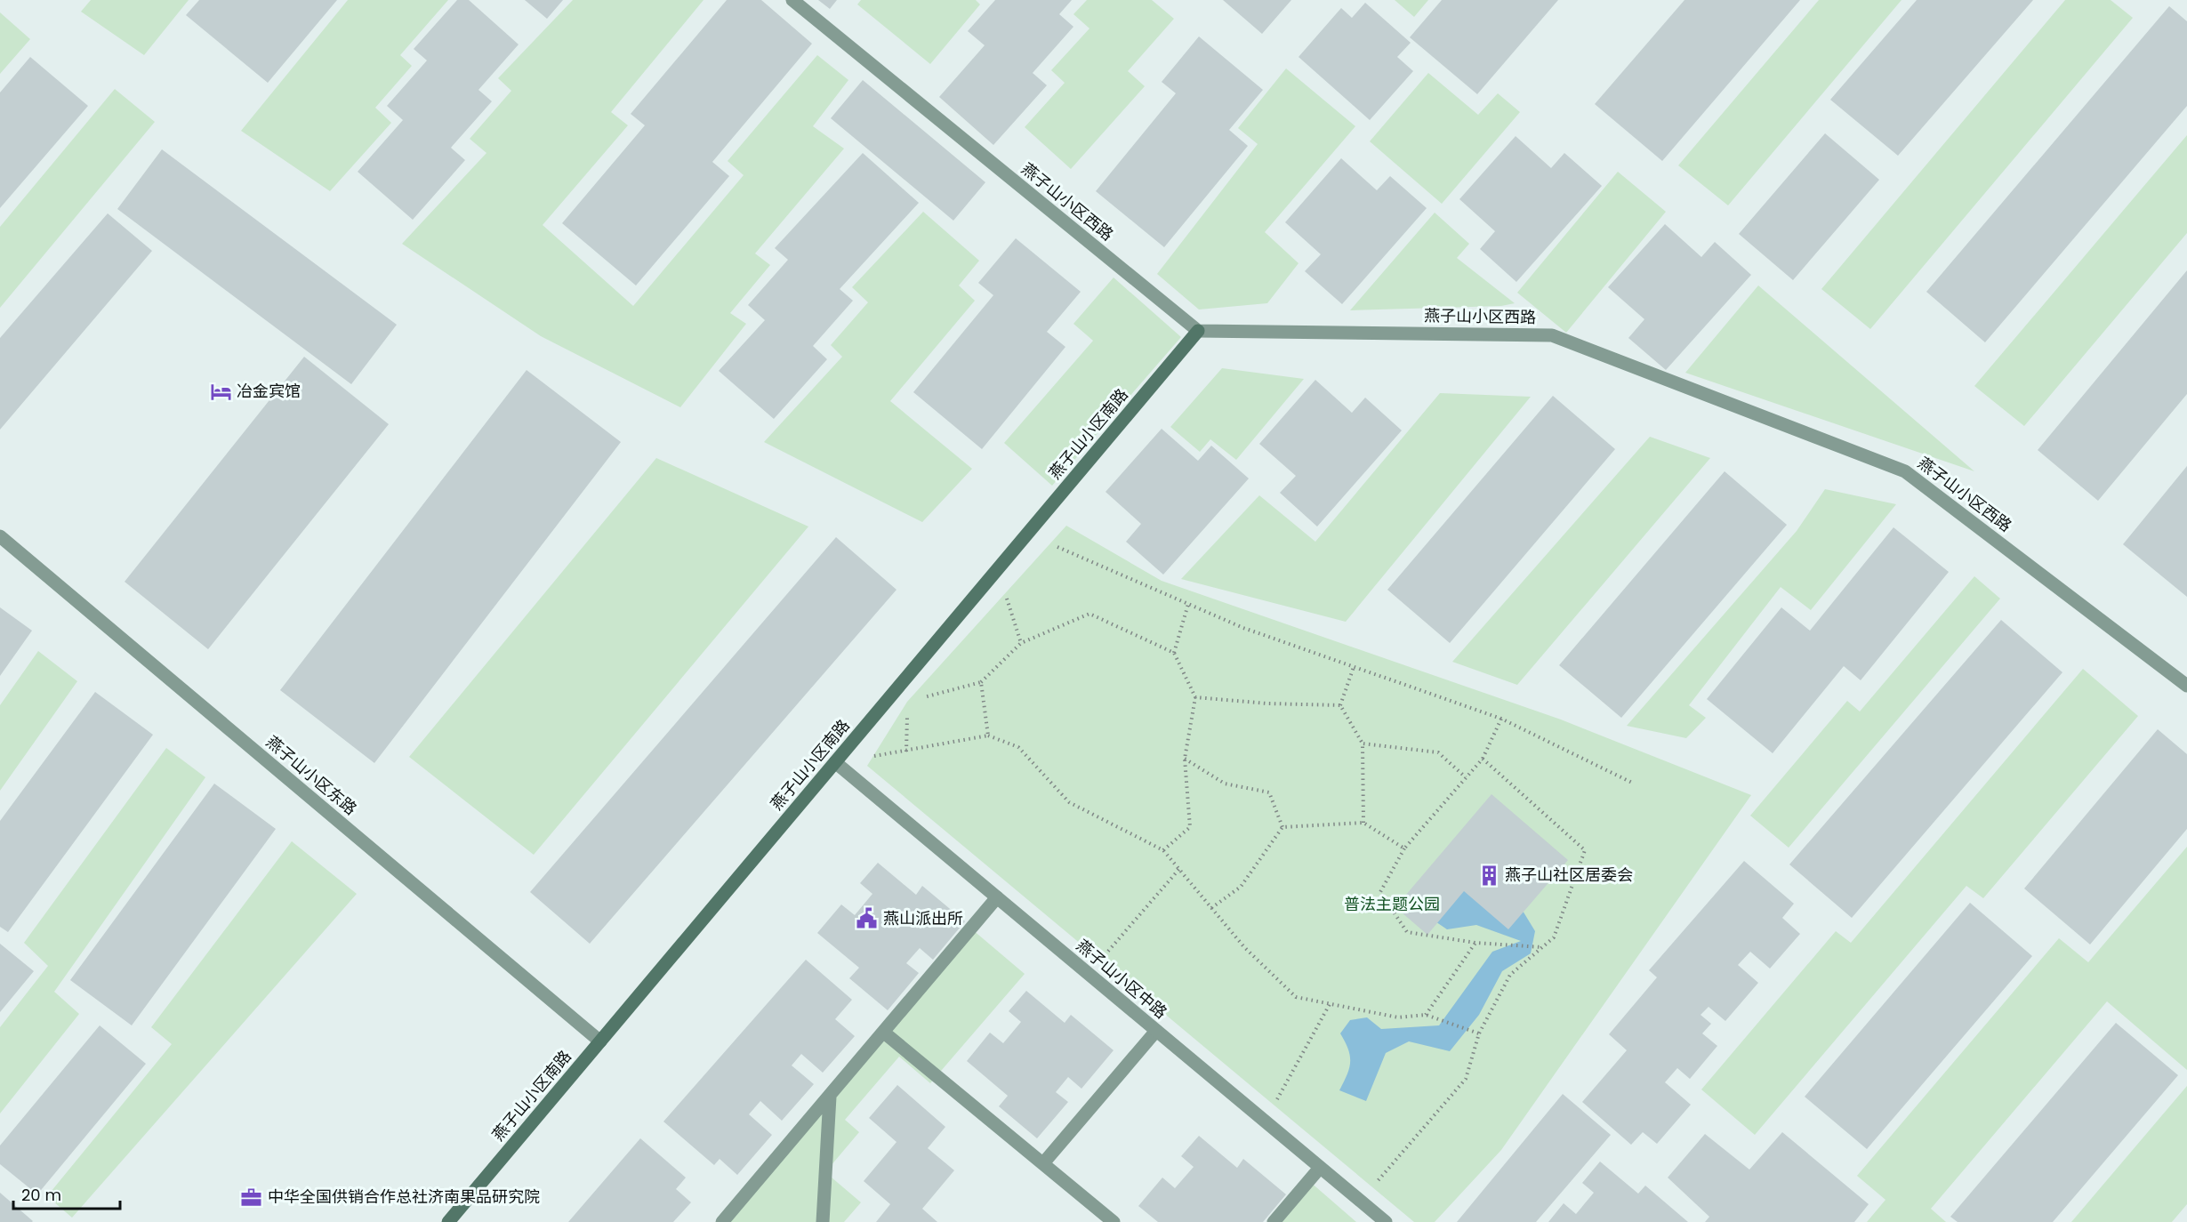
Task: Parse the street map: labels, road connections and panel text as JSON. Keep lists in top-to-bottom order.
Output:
{
  "streets": {
    "street": [
      "燕子山小区西路",
      "燕子山小区南路",
      "燕子山小区东路",
      "燕子山小区中路"
    ]
  },
  "crossings": [
    ["燕子山小区西路", "燕子山小区南路"],
    ["燕子山小区南路", "燕子山小区东路"],
    ["燕子山小区南路", "燕子山小区中路"]
  ],
  "parks": ["普法主题公园"],
  "places": {
    "hotel": ["冶金宾馆"],
    "building": ["燕子山社区居委会"],
    "public building": ["燕山派出所"],
    "office": ["中华全国供销合作总社济南果品研究院"]
  },
  "scale_bar": "20 m"
}
